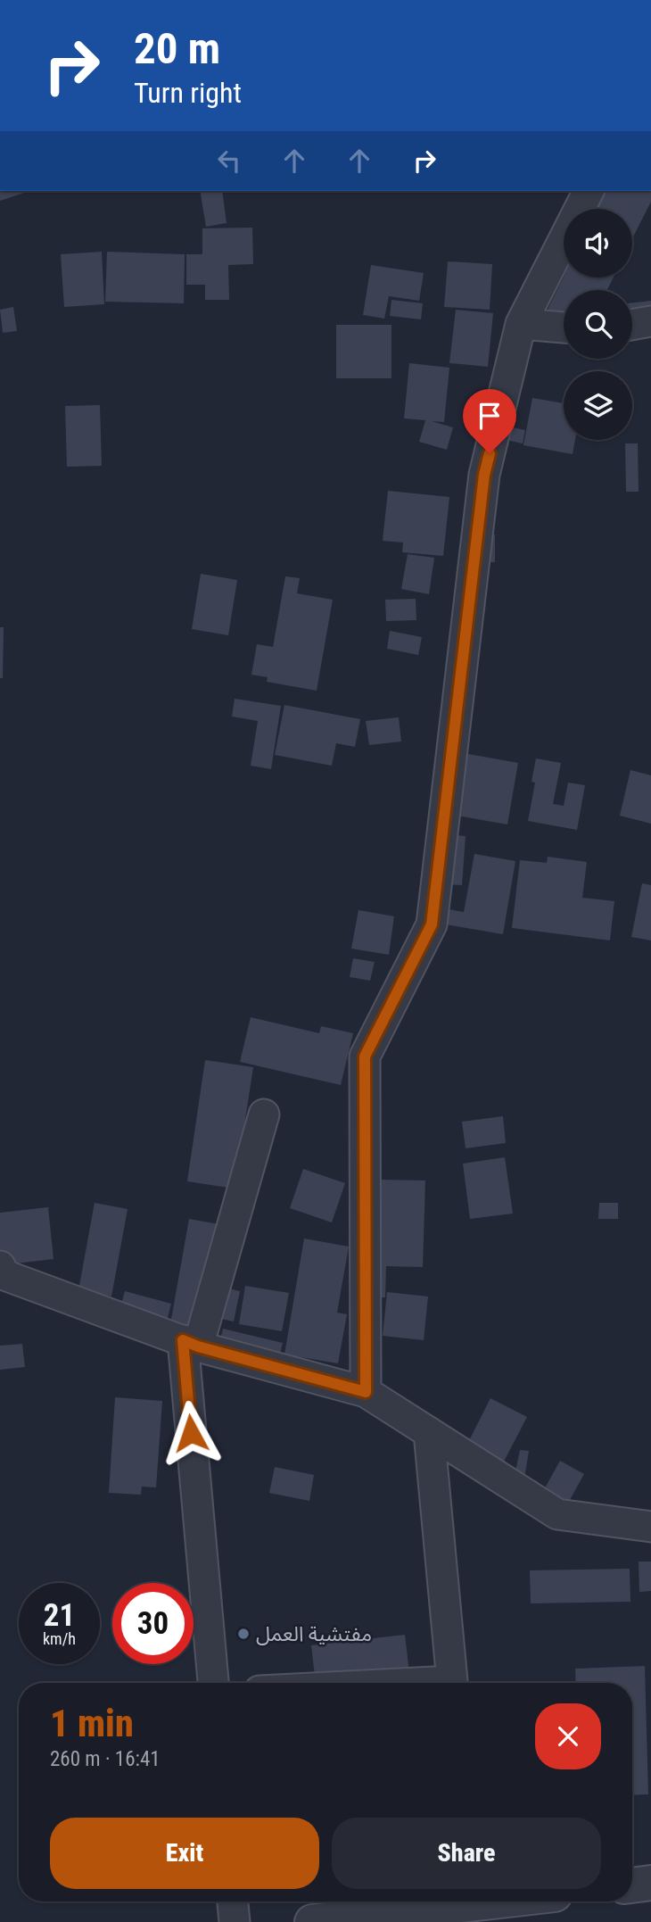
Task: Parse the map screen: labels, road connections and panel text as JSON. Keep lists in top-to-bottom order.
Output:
{
  "places": ["مفتشية العمل"],
  "page": {
    "turn": ["20 m", "Turn right"],
    "speed": "21 km/h",
    "limit": "30",
    "heading": ["1 min", "260 m · 16:41"],
    "buttons": ["Exit", "Share"]
  }
}
